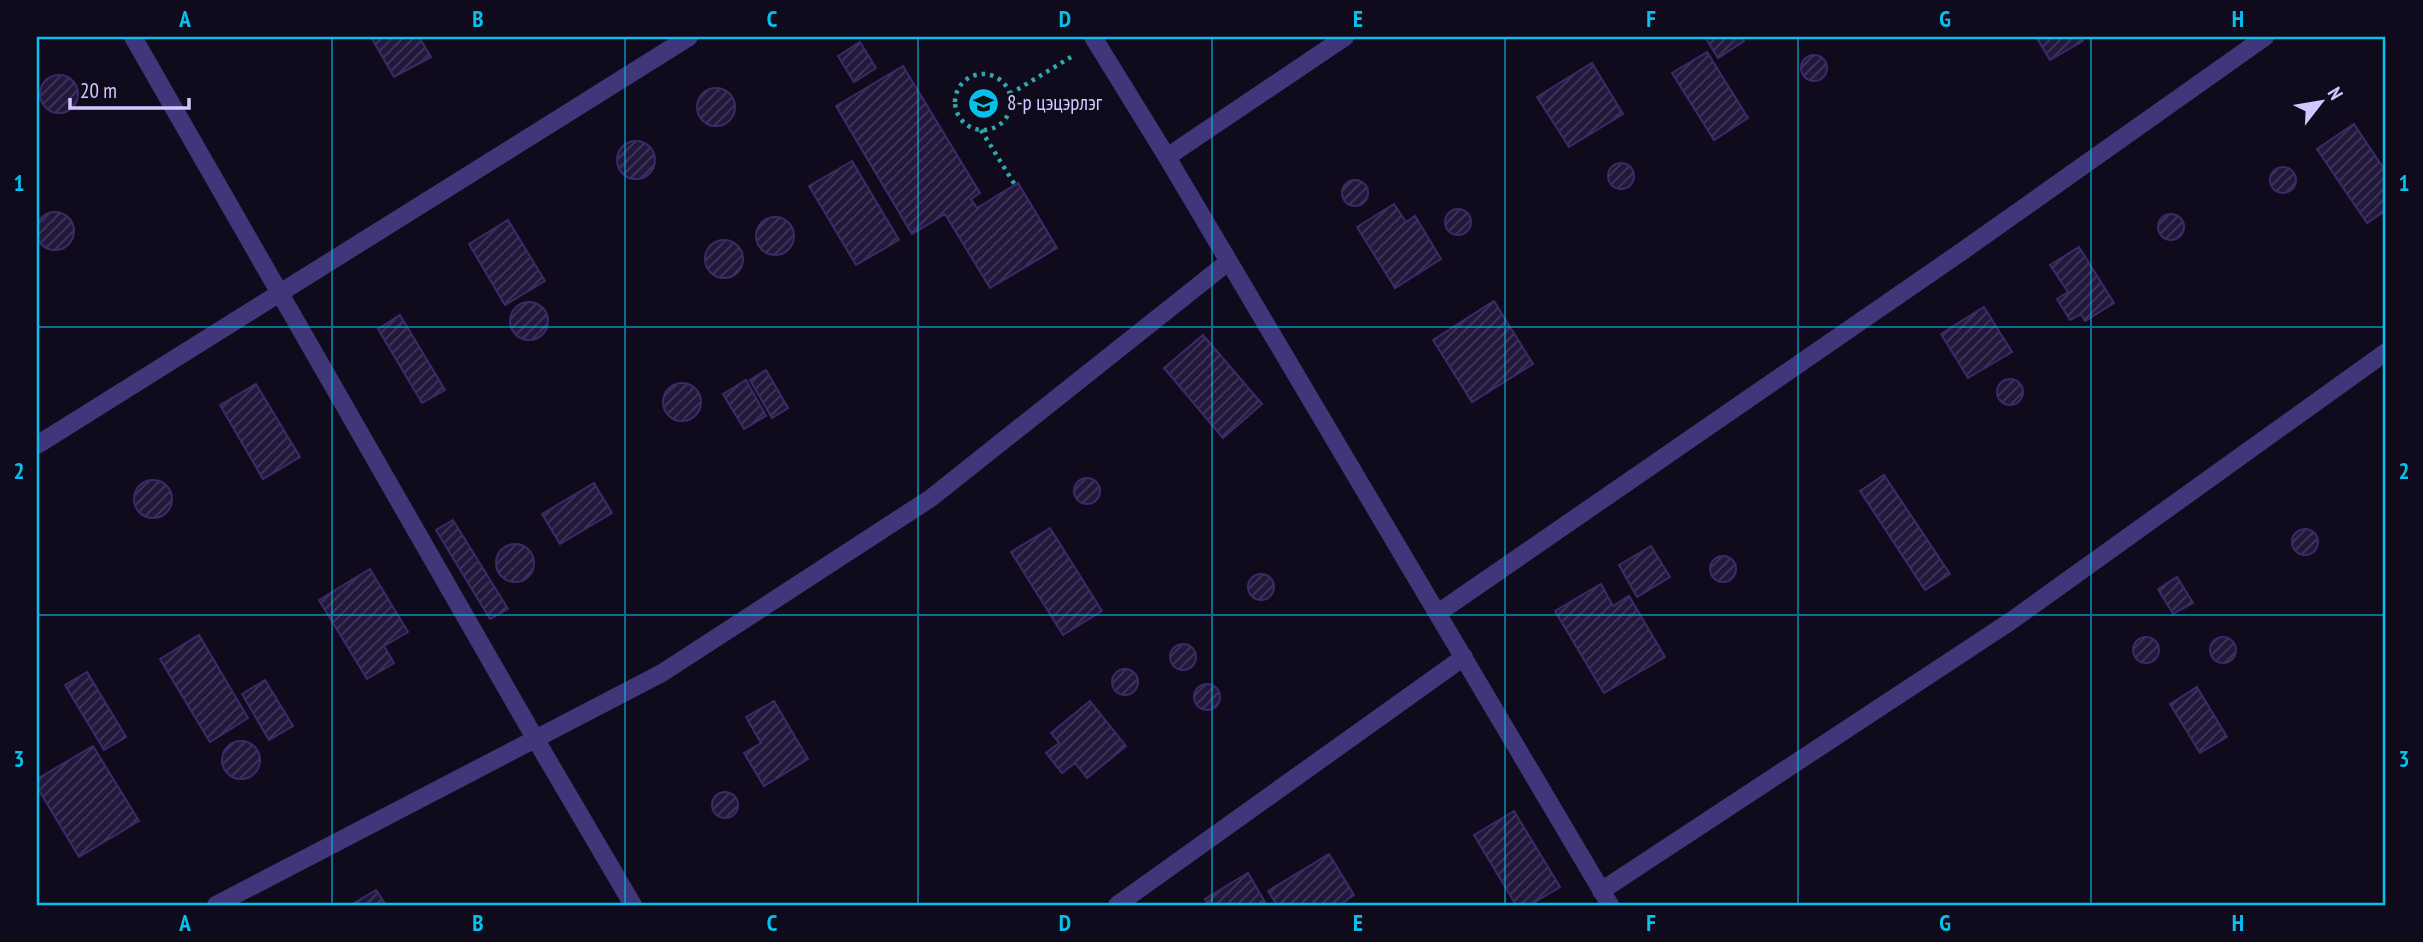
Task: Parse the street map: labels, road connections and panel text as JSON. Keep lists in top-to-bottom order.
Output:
{
  "places": {
    "school or university": ["8-р цэцэрлэг"]
  },
  "scale_bar": "20 m",
  "north": "top right",
  "grid": {
    "columns": [
      "A",
      "B",
      "C",
      "D",
      "E",
      "F",
      "G",
      "H"
    ],
    "rows": ["1", "2", "3"]
  }
}
